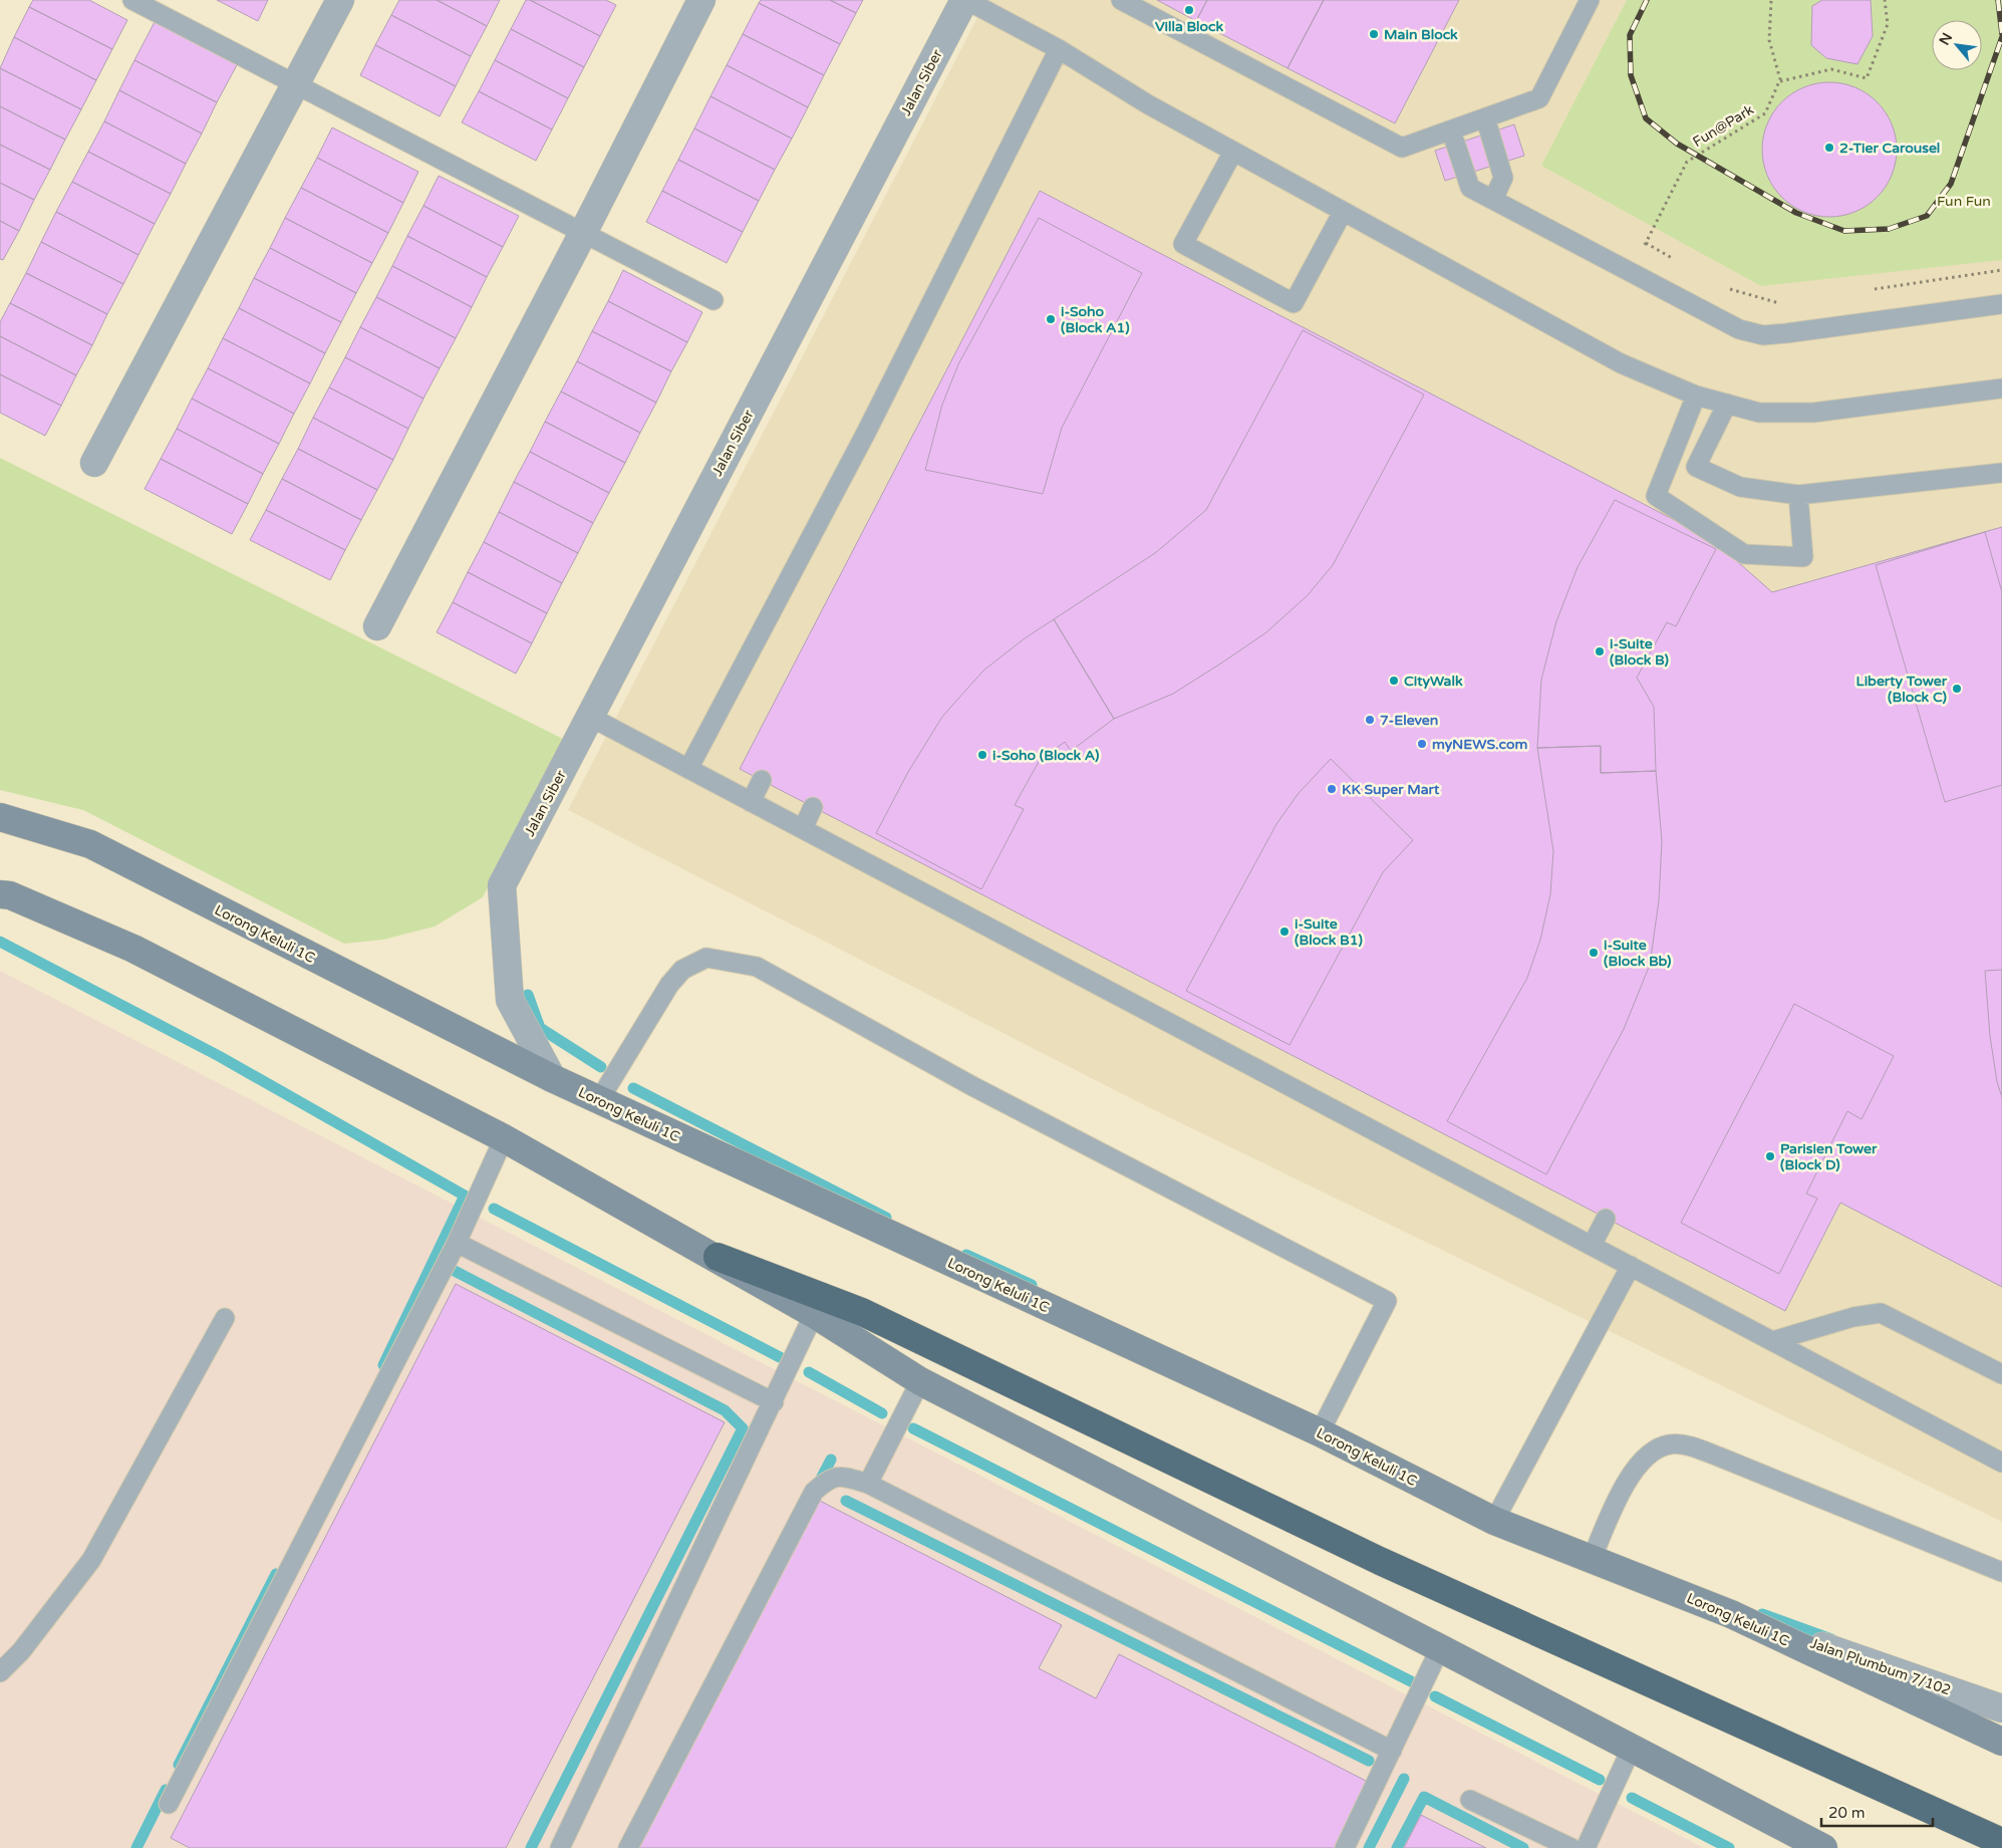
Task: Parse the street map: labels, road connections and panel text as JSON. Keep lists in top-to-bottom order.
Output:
{
  "streets": {
    "street": ["Jalan Siber", "Lorong Keluli 1C", "Jalan Plumbum 7/102"],
    "path": ["Fun@Park"]
  },
  "crossings": [
    ["Jalan Siber", "Lorong Keluli 1C"],
    ["Lorong Keluli 1C", "Jalan Plumbum 7/102"]
  ],
  "parks": ["Fun Fun"],
  "places": [
    "Villa Block",
    "Main Block",
    "2-Tier Carousel",
    "i-Soho (Block A1)",
    "i-Suite (Block B)",
    "CityWalk",
    "Liberty Tower (Block C)",
    "7-Eleven",
    "myNEWS.com",
    "i-Soho (Block A)",
    "KK Super Mart",
    "i-Suite (Block B1)",
    "i-Suite (Block Bb)",
    "Parisien Tower (Block D)"
  ],
  "scale_bar": "20 m",
  "north": "top left"
}
